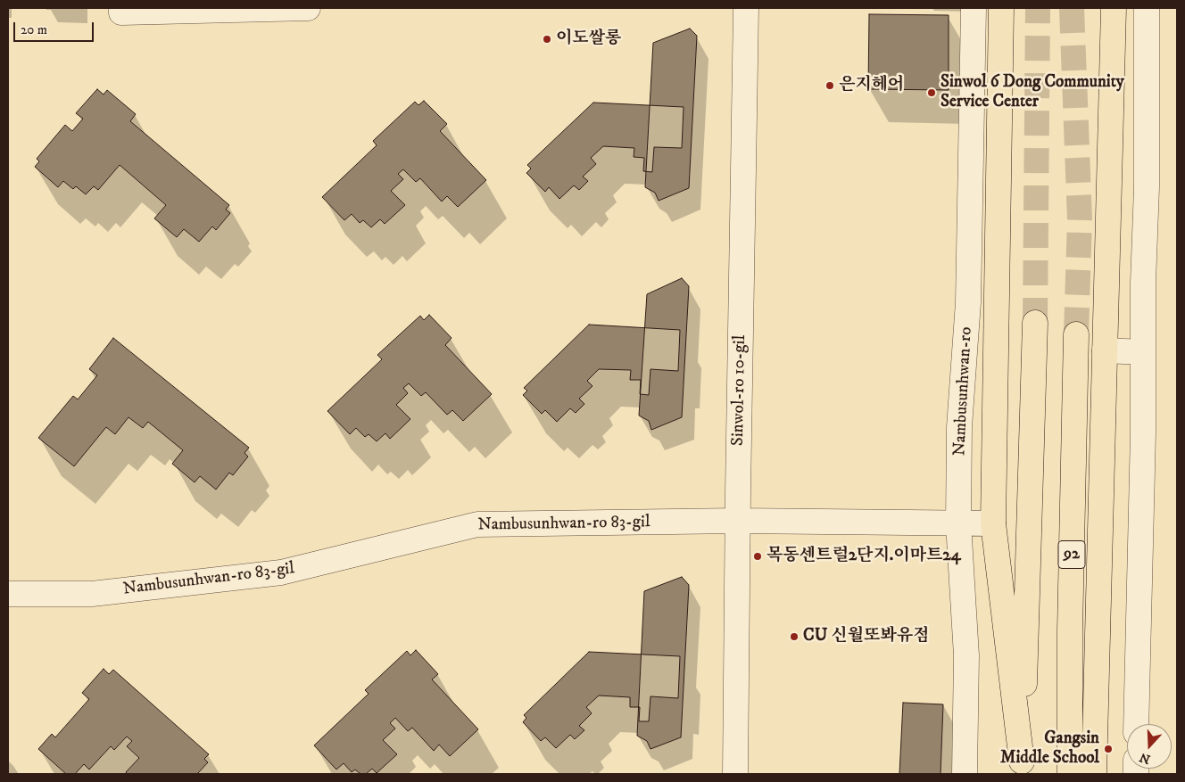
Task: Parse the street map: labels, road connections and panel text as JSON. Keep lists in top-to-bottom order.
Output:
{
  "streets": {
    "main road": ["Nambusunhwan-ro", "92"],
    "street": ["Sinwol-ro 10-gil", "Nambusunhwan-ro 83-gil"]
  },
  "crossings": [
    ["Sinwol-ro 10-gil", "Nambusunhwan-ro 83-gil"],
    ["Nambusunhwan-ro", "Nambusunhwan-ro 83-gil"]
  ],
  "places": [
    "이도쌀롱",
    "은지헤어",
    "Sinwol 6 Dong Community Service Center",
    "목동센트럴2단지.이마트24",
    "CU 신월또봐유점",
    "Gangsin Middle School"
  ],
  "scale_bar": "20 m",
  "north": "bottom"
}
